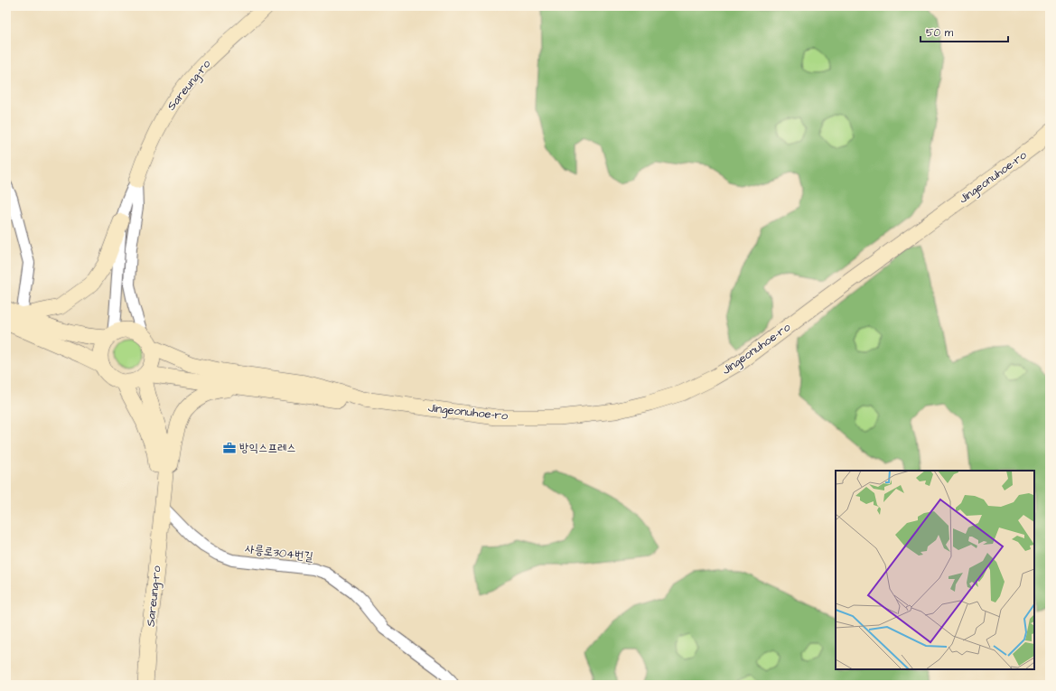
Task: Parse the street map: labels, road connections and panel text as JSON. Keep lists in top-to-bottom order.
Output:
{
  "streets": {
    "main road": ["Sareung-ro", "Jingeonuhoe-ro"],
    "street": ["사릉로304번길"]
  },
  "crossings": [
    ["Sareung-ro", "Jingeonuhoe-ro"],
    ["Sareung-ro", "사릉로304번길"]
  ],
  "places": {
    "office": ["방익스프레스"]
  },
  "scale_bar": "50 m"
}
